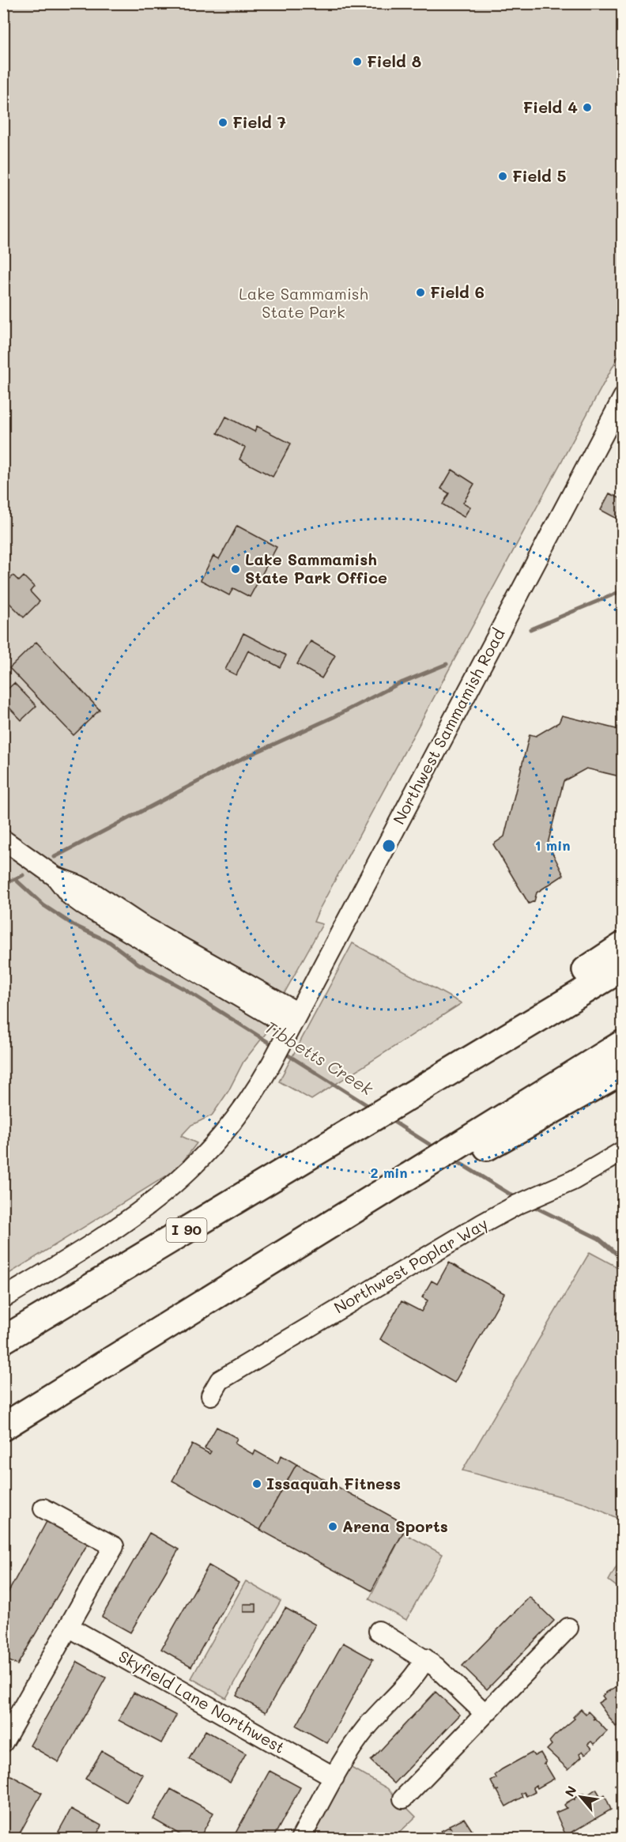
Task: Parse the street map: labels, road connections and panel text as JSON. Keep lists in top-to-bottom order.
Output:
{
  "streets": {
    "highway": ["I 90"],
    "street": ["Northwest Sammamish Road", "Northwest Poplar Way", "Skyfield Lane Northwest"]
  },
  "water": ["Tibbetts Creek"],
  "parks": ["Lake Sammamish State Park"],
  "places": [
    "Field 8",
    "Field 4",
    "Field 7",
    "Field 5",
    "Field 6",
    "Lake Sammamish State Park Office",
    "Issaquah Fitness",
    "Arena Sports"
  ],
  "north": "top left",
  "rings": ["1 min", "2 min"]
}
